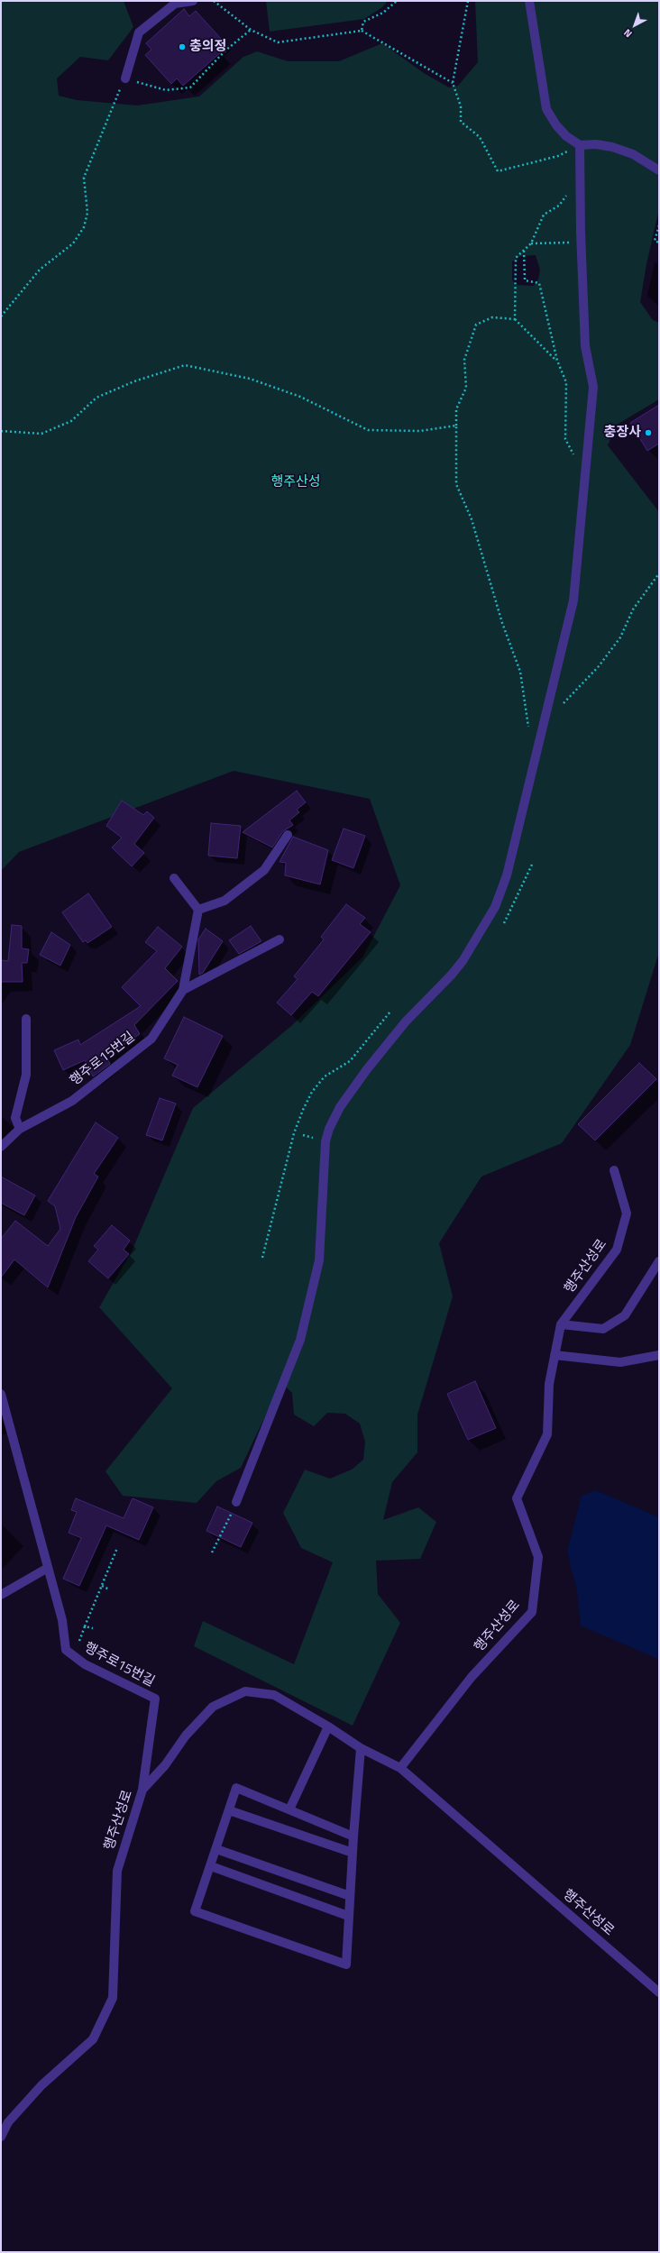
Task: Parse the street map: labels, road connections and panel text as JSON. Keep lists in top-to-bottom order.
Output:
{
  "streets": {
    "street": ["행주로15번길", "행주산성로"]
  },
  "crossings": [
    ["행주로15번길", "행주산성로"]
  ],
  "parks": ["행주산성"],
  "places": ["충의정", "충장사"],
  "north": "bottom left"
}
